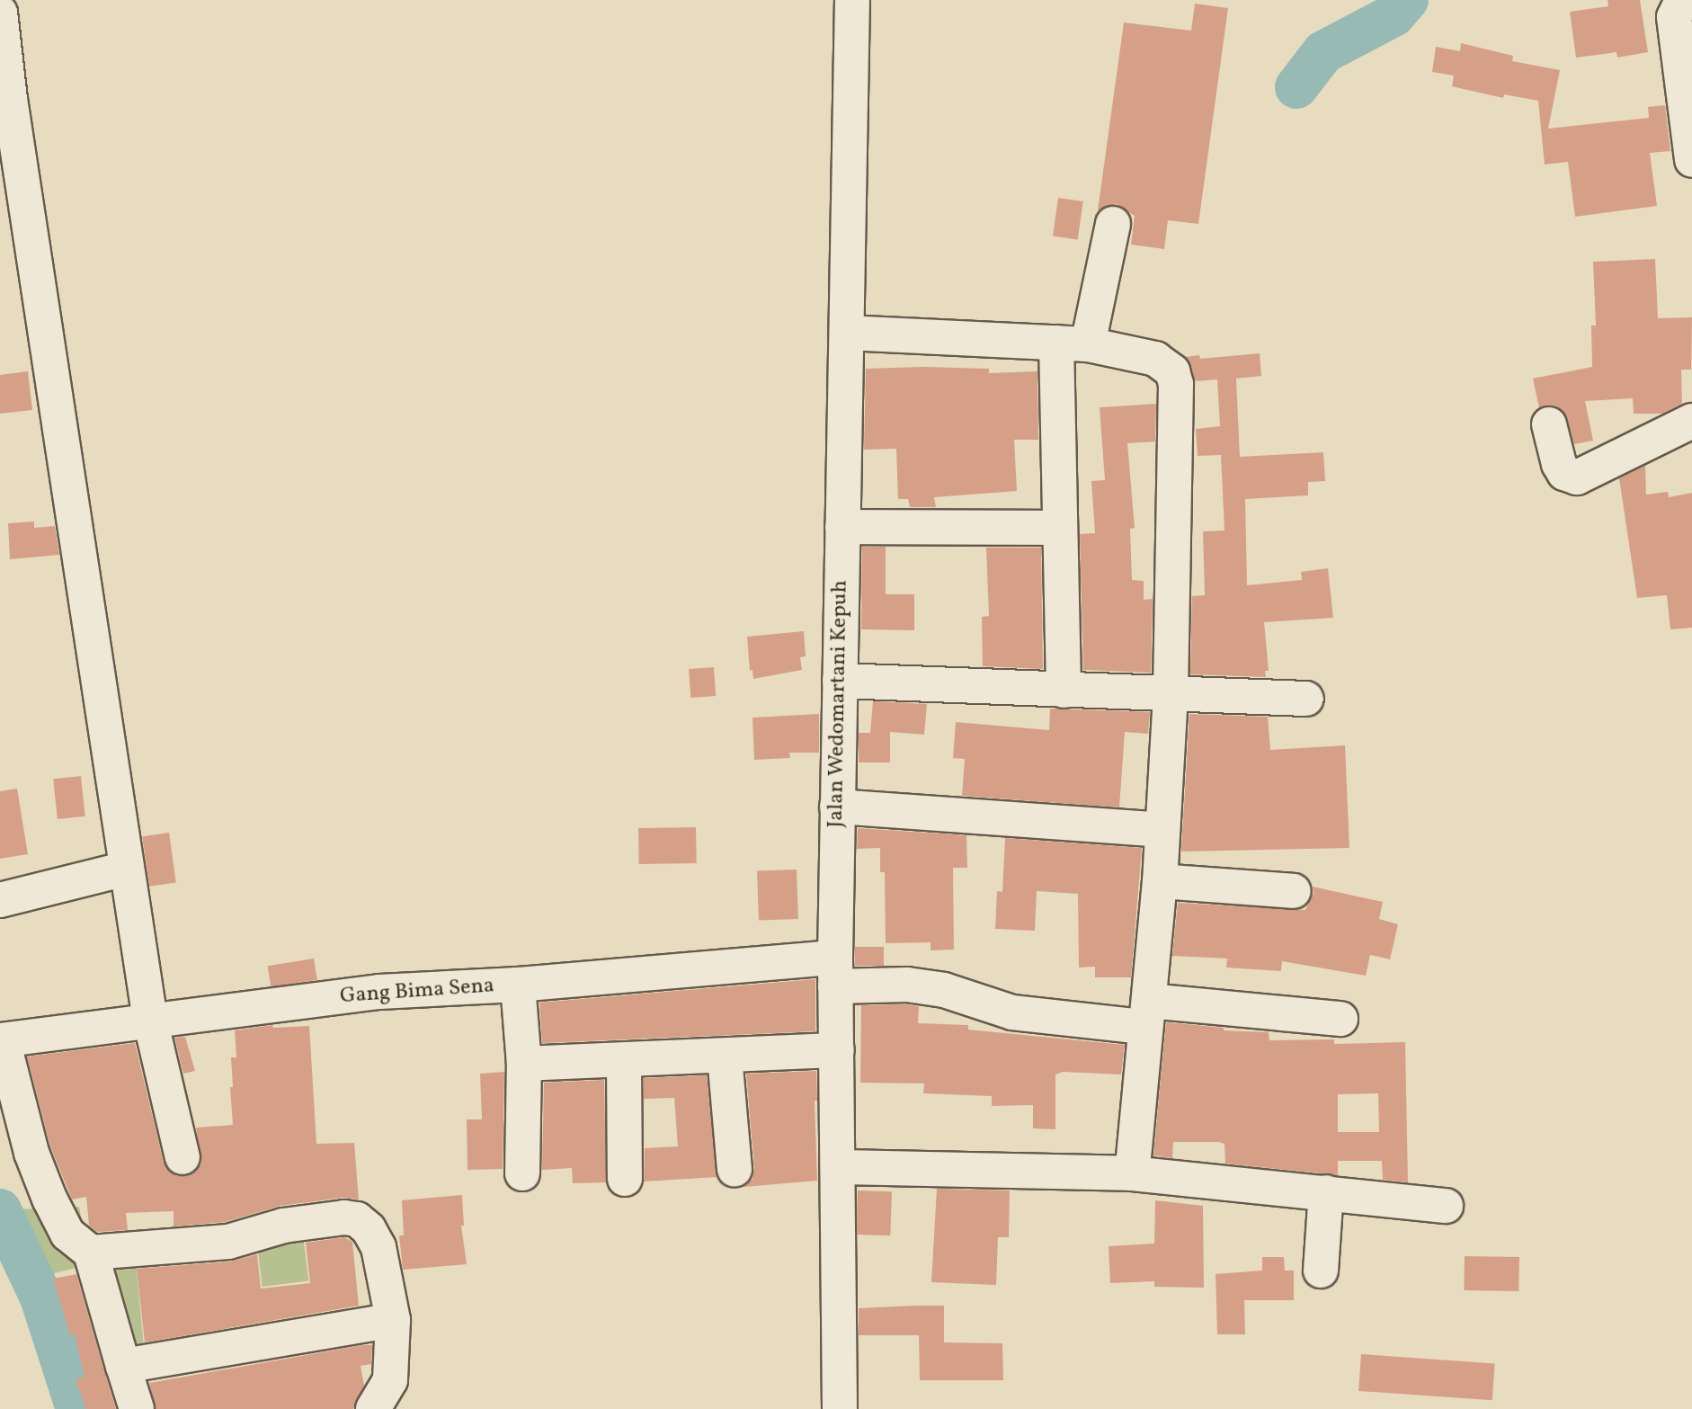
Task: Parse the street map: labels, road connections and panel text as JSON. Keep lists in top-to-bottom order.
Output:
{
  "streets": {
    "street": ["Jalan Wedomartani Kepuh", "Gang Bima Sena"]
  },
  "crossings": [
    ["Jalan Wedomartani Kepuh", "Gang Bima Sena"]
  ]
}
